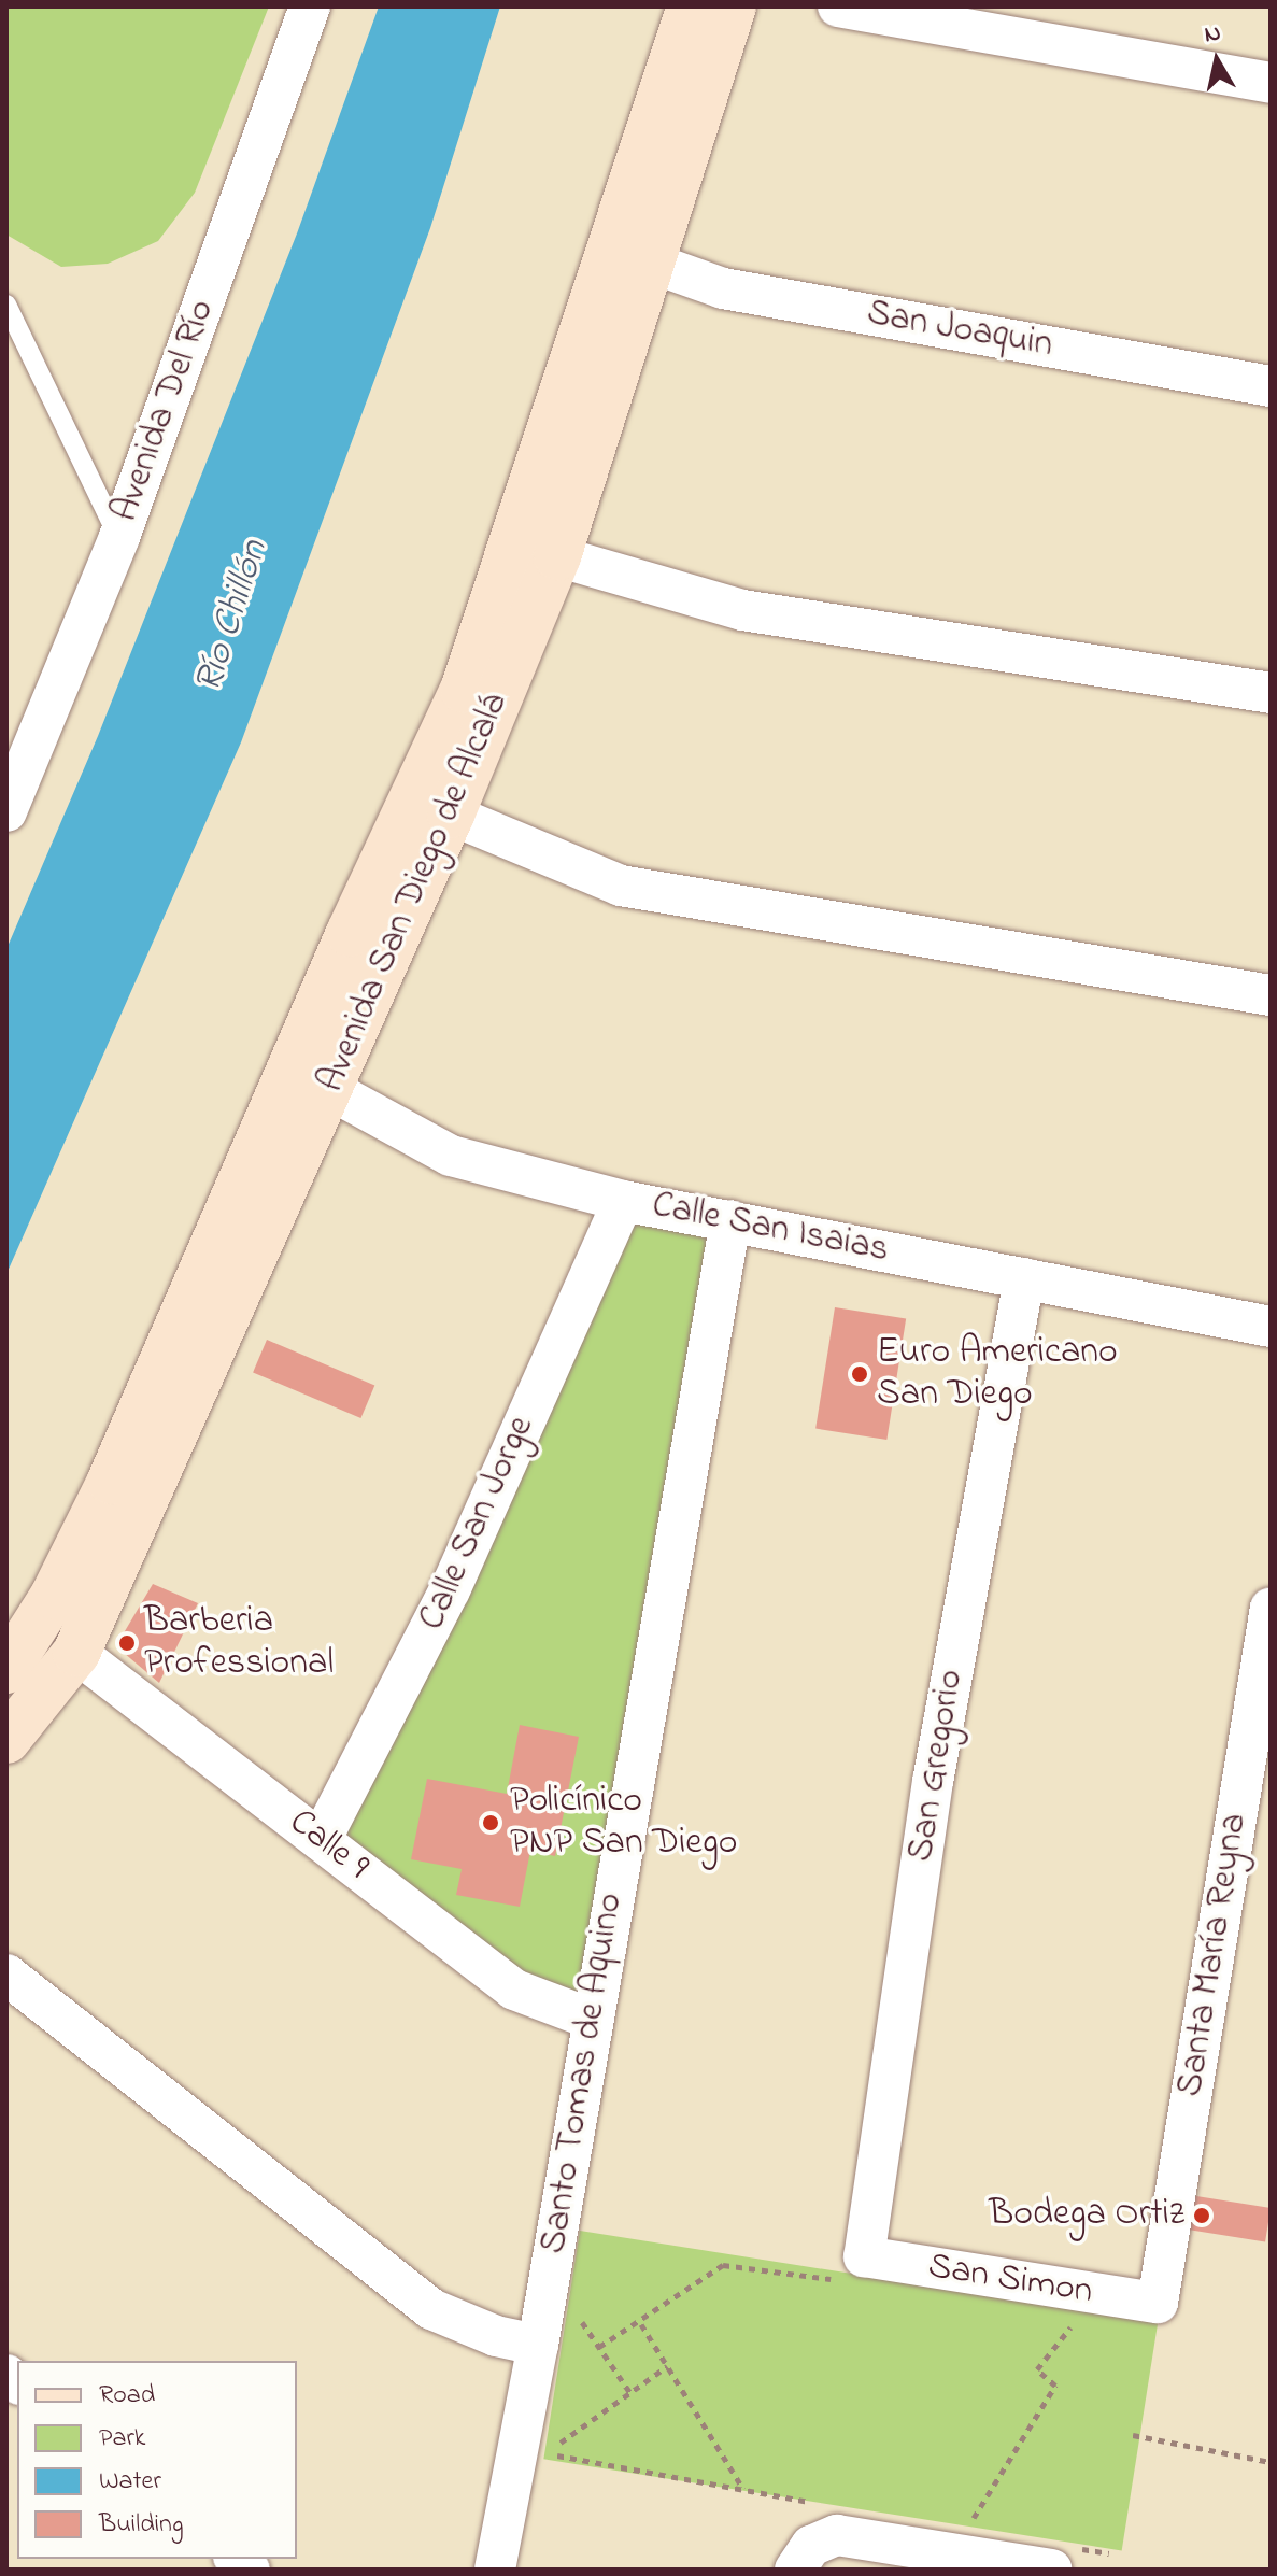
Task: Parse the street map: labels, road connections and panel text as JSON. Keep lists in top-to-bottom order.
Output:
{
  "streets": {
    "main road": ["Avenida San Diego de Alcalá"],
    "street": [
      "San Joaquin",
      "Avenida Del Río",
      "Calle San Isaias",
      "Calle San Jorge",
      "San Gregorio",
      "Calle 9",
      "Santa María Reyna",
      "Santo Tomas de Aquino",
      "San Simon"
    ]
  },
  "crossings": [
    ["San Joaquin", "Avenida San Diego de Alcalá"],
    ["Avenida San Diego de Alcalá", "Calle San Isaias"],
    ["Avenida San Diego de Alcalá", "Calle 9"],
    ["Calle San Isaias", "Calle San Jorge"],
    ["Calle San Isaias", "San Gregorio"],
    ["Calle San Isaias", "Santo Tomas de Aquino"],
    ["Calle San Jorge", "Calle 9"],
    ["San Gregorio", "San Simon"],
    ["Calle 9", "Santo Tomas de Aquino"],
    ["Santa María Reyna", "San Simon"]
  ],
  "water": ["Río Chillón"],
  "places": [
    "Euro Americano San Diego",
    "Barberia Professional",
    "Policínico PNP San Diego",
    "Bodega Ortiz"
  ],
  "legend": [
    "Road",
    "Park",
    "Water",
    "Building"
  ],
  "north": "top"
}
